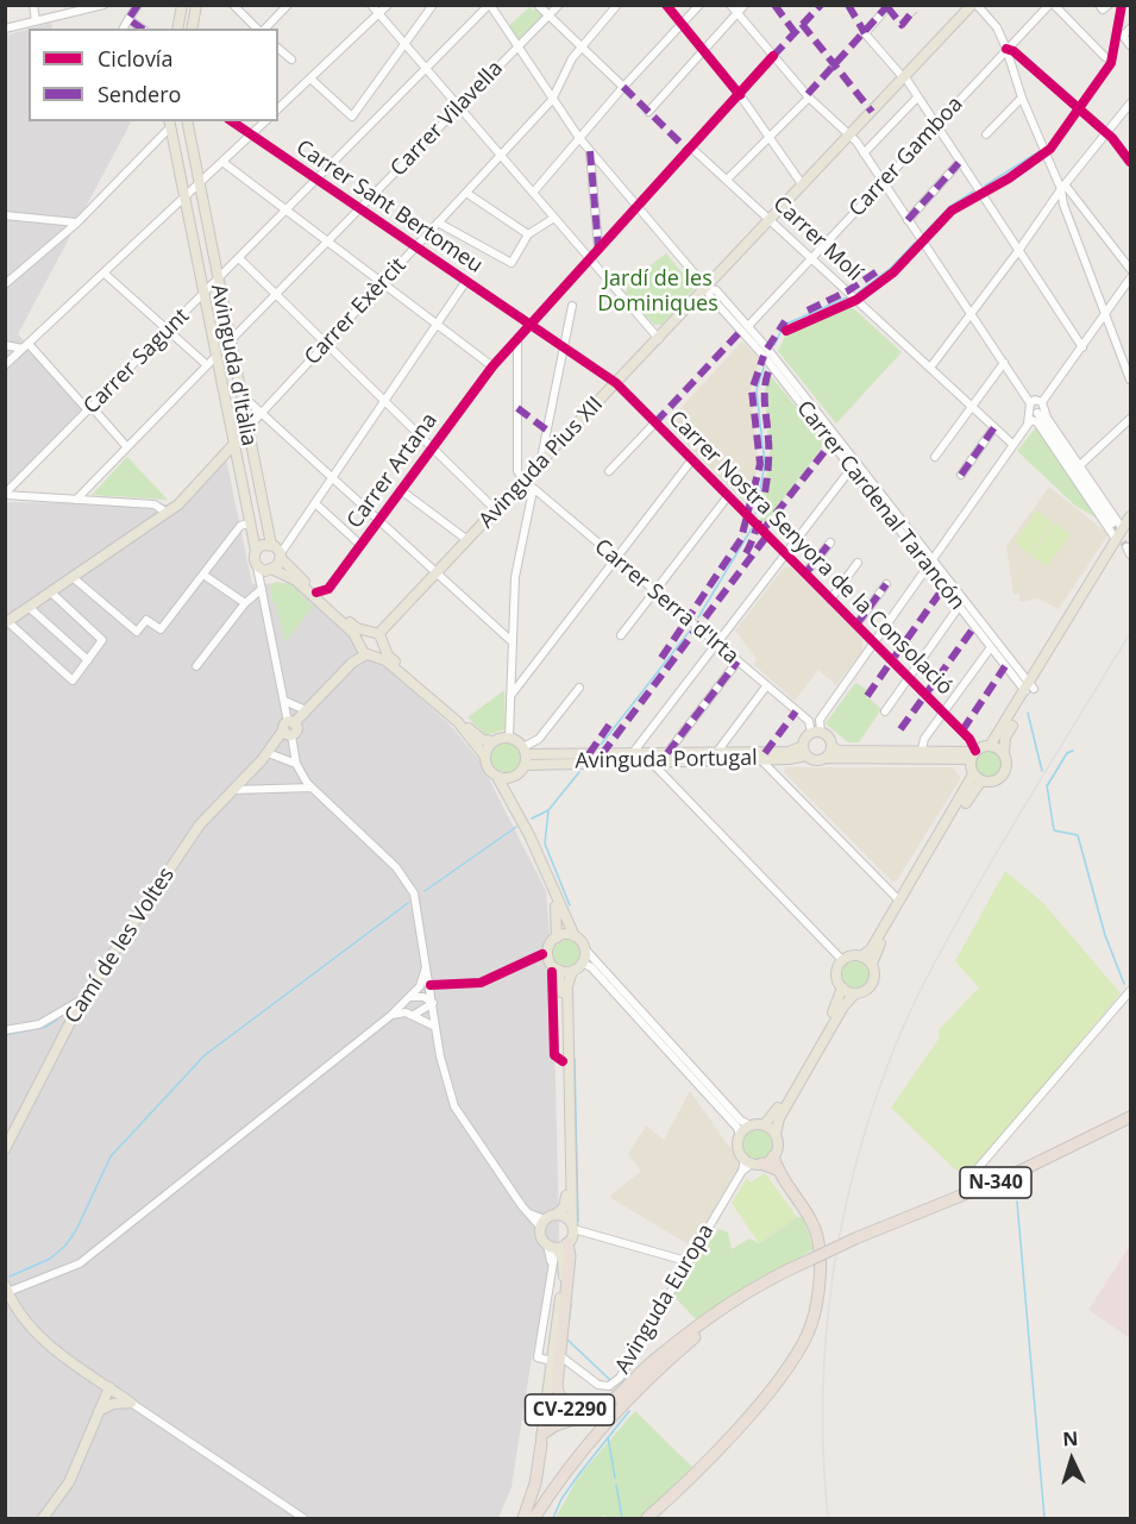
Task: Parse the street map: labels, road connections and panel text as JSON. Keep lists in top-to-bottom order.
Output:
{
  "streets": {
    "highway": ["N-340", "CV-2290"],
    "main road": [
      "Avinguda d'Itàlia",
      "Avinguda Pius XII",
      "Avinguda Portugal",
      "Camí de les Voltes"
    ],
    "street": [
      "Carrer Vilavella",
      "Carrer Gamboa",
      "Carrer Sant Bertomeu",
      "Carrer Molí",
      "Carrer Exèrcit",
      "Carrer Sagunt",
      "Carrer Artana",
      "Carrer Cardenal Tarancón",
      "Carrer Nostra Senyora de la Consolació",
      "Carrer Serra d'Irta",
      "Avinguda Europa"
    ]
  },
  "crossings": [
    ["Carrer Vilavella", "Carrer Sant Bertomeu"],
    ["Carrer Vilavella", "Avinguda d'Itàlia"],
    ["Carrer Vilavella", "Carrer Cardenal Tarancón"],
    ["Carrer Gamboa", "Carrer Molí"],
    ["Carrer Gamboa", "Carrer Cardenal Tarancón"],
    ["Carrer Sant Bertomeu", "Carrer Exèrcit"],
    ["Carrer Sant Bertomeu", "Carrer Sagunt"],
    ["Carrer Sant Bertomeu", "Carrer Artana"],
    ["Carrer Sant Bertomeu", "Carrer Nostra Senyora de la Consolació"],
    ["Carrer Molí", "Avinguda Pius XII"],
    ["Carrer Molí", "Carrer Artana"],
    ["Carrer Exèrcit", "Avinguda d'Itàlia"],
    ["Carrer Exèrcit", "Carrer Cardenal Tarancón"],
    ["Carrer Sagunt", "Avinguda d'Itàlia"],
    ["Carrer Sagunt", "Carrer Cardenal Tarancón"],
    ["Avinguda Pius XII", "Carrer Cardenal Tarancón"],
    ["Avinguda Pius XII", "Carrer Nostra Senyora de la Consolació"],
    ["Avinguda Pius XII", "Carrer Serra d'Irta"],
    ["Carrer Artana", "Carrer Cardenal Tarancón"],
    ["N-340", "CV-2290"],
    ["Avinguda Europa", "CV-2290"]
  ],
  "parks": ["Jardí de les Dominiques"],
  "legend": ["Ciclovía", "Sendero"],
  "north": "top"
}
